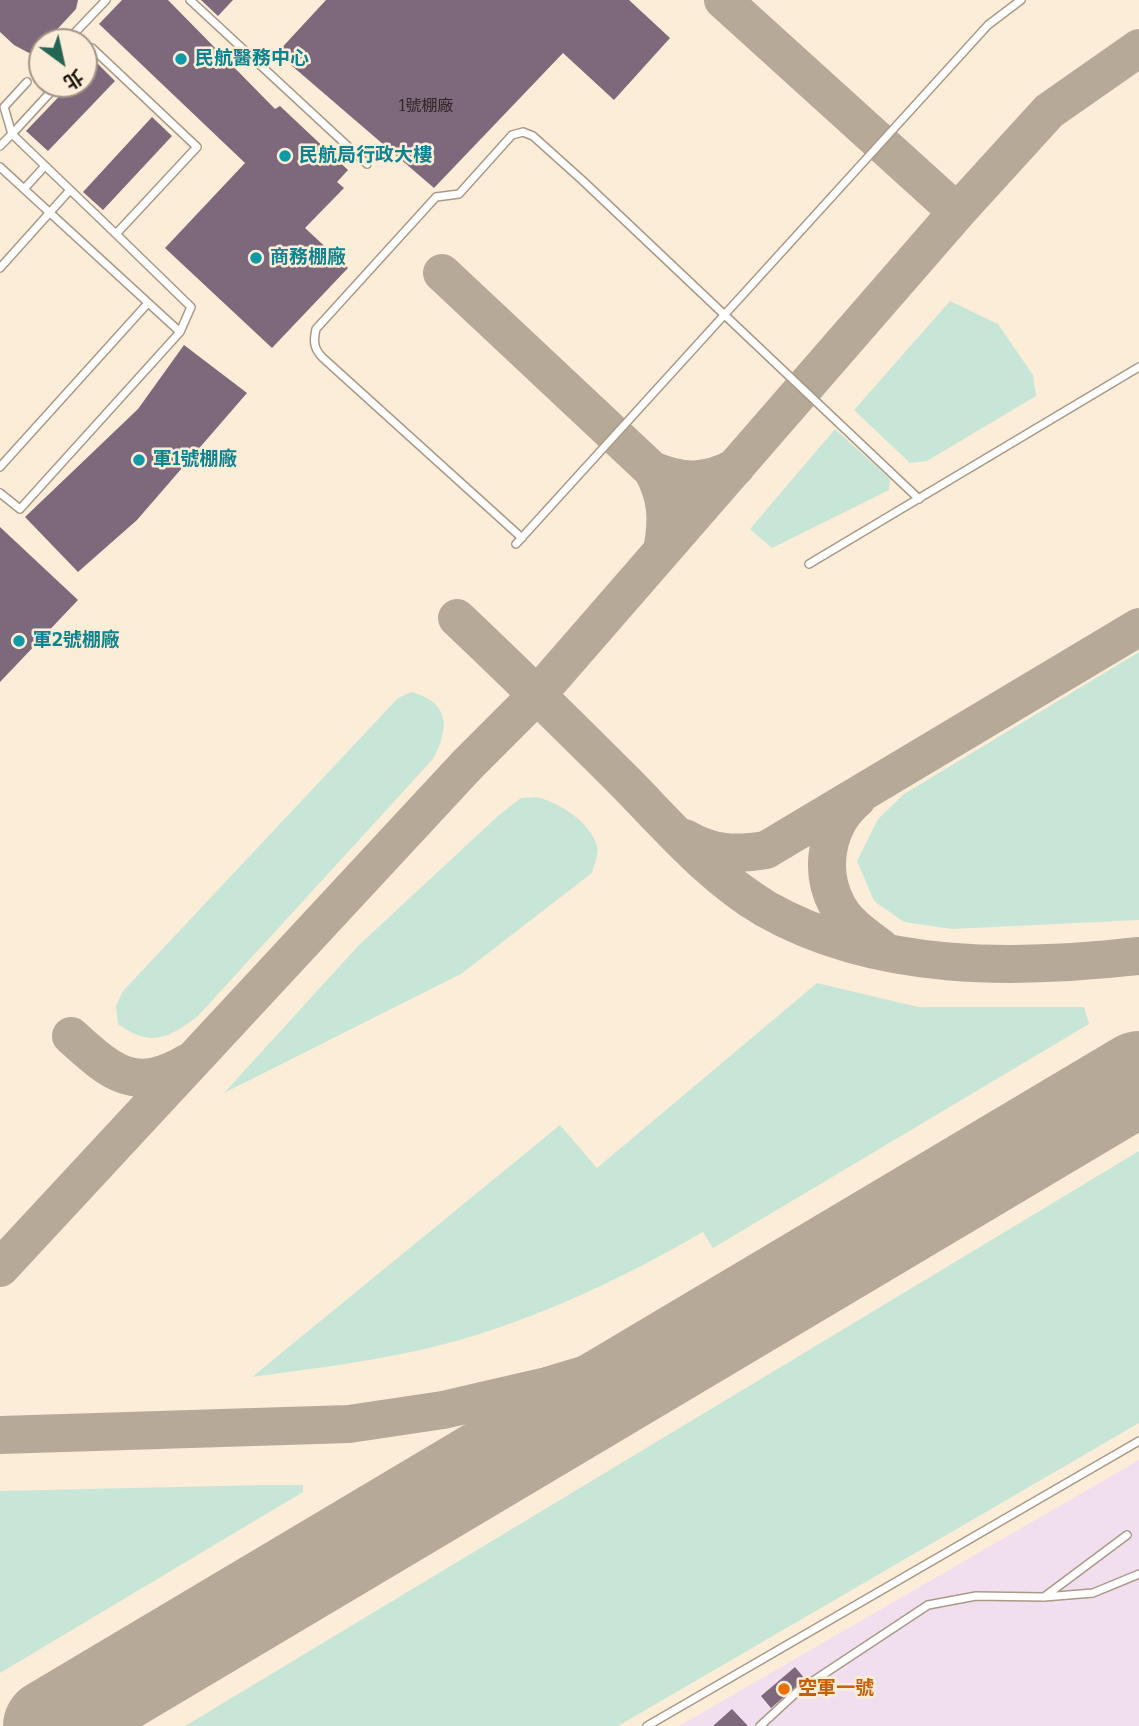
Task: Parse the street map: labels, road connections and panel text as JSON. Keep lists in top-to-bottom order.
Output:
{
  "places": [
    "民航醫務中心",
    "民航局行政大樓",
    "商務棚廠",
    "軍1號棚廠",
    "軍2號棚廠",
    "空軍一號"
  ],
  "house_numbers": ["1號棚廠"],
  "north": "bottom right"
}
